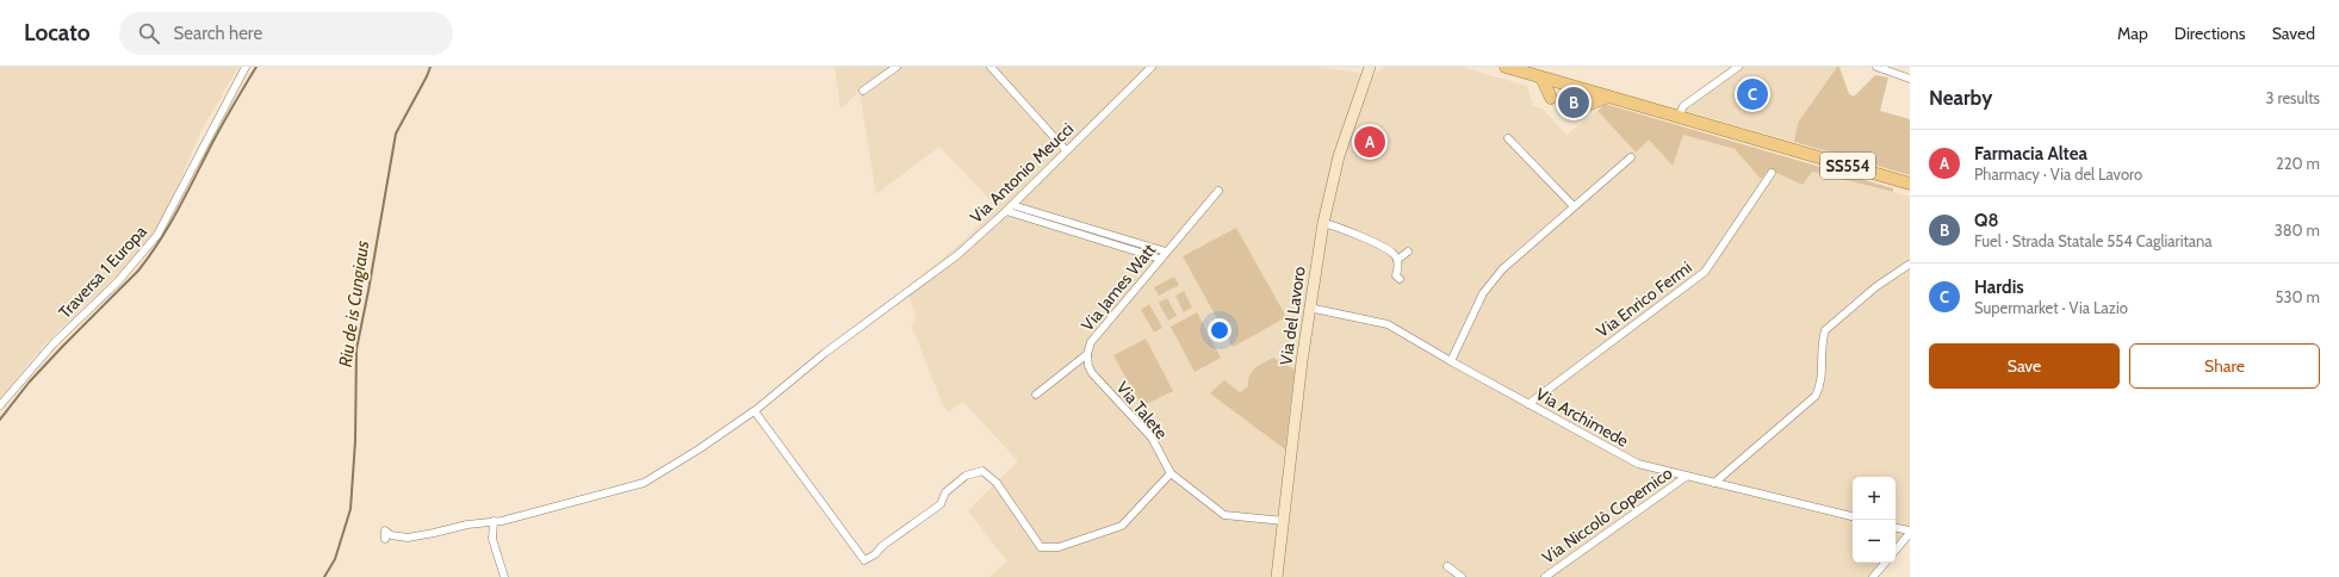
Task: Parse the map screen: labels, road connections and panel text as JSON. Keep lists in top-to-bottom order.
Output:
{
  "streets": {
    "main road": ["SS554", "Via del Lavoro"],
    "street": [
      "Via Antonio Meucci",
      "Traversa 1 Europa",
      "Via James Watt",
      "Via Enrico Fermi",
      "Via Talete",
      "Via Archimede",
      "Via Niccolò Copernico"
    ]
  },
  "crossings": [
    ["Via James Watt", "Via Talete"],
    ["Via Enrico Fermi", "Via Archimede"],
    ["Via del Lavoro", "Via Talete"],
    ["Via del Lavoro", "Via Archimede"],
    ["Via Archimede", "Via Niccolò Copernico"]
  ],
  "water": ["Riu de is Cungiaus"],
  "page": {
    "header": "Locato",
    "search": "Search here",
    "nav": ["Map", "Directions", "Saved"],
    "heading": ["Nearby", "3 results"],
    "pins": ["C", "B", "A"],
    "list": [
      {
        "mark": "A",
        "name": "Farmacia Altea",
        "note": "Pharmacy · Via del Lavoro",
        "value": "220 m"
      },
      {
        "mark": "B",
        "name": "Q8",
        "note": "Fuel · Strada Statale 554 Cagliaritana",
        "value": "380 m"
      },
      {
        "mark": "C",
        "name": "Hardis",
        "note": "Supermarket · Via Lazio",
        "value": "530 m"
      }
    ],
    "buttons": ["Save", "Share"],
    "map_buttons": ["+", "−"]
  }
}
